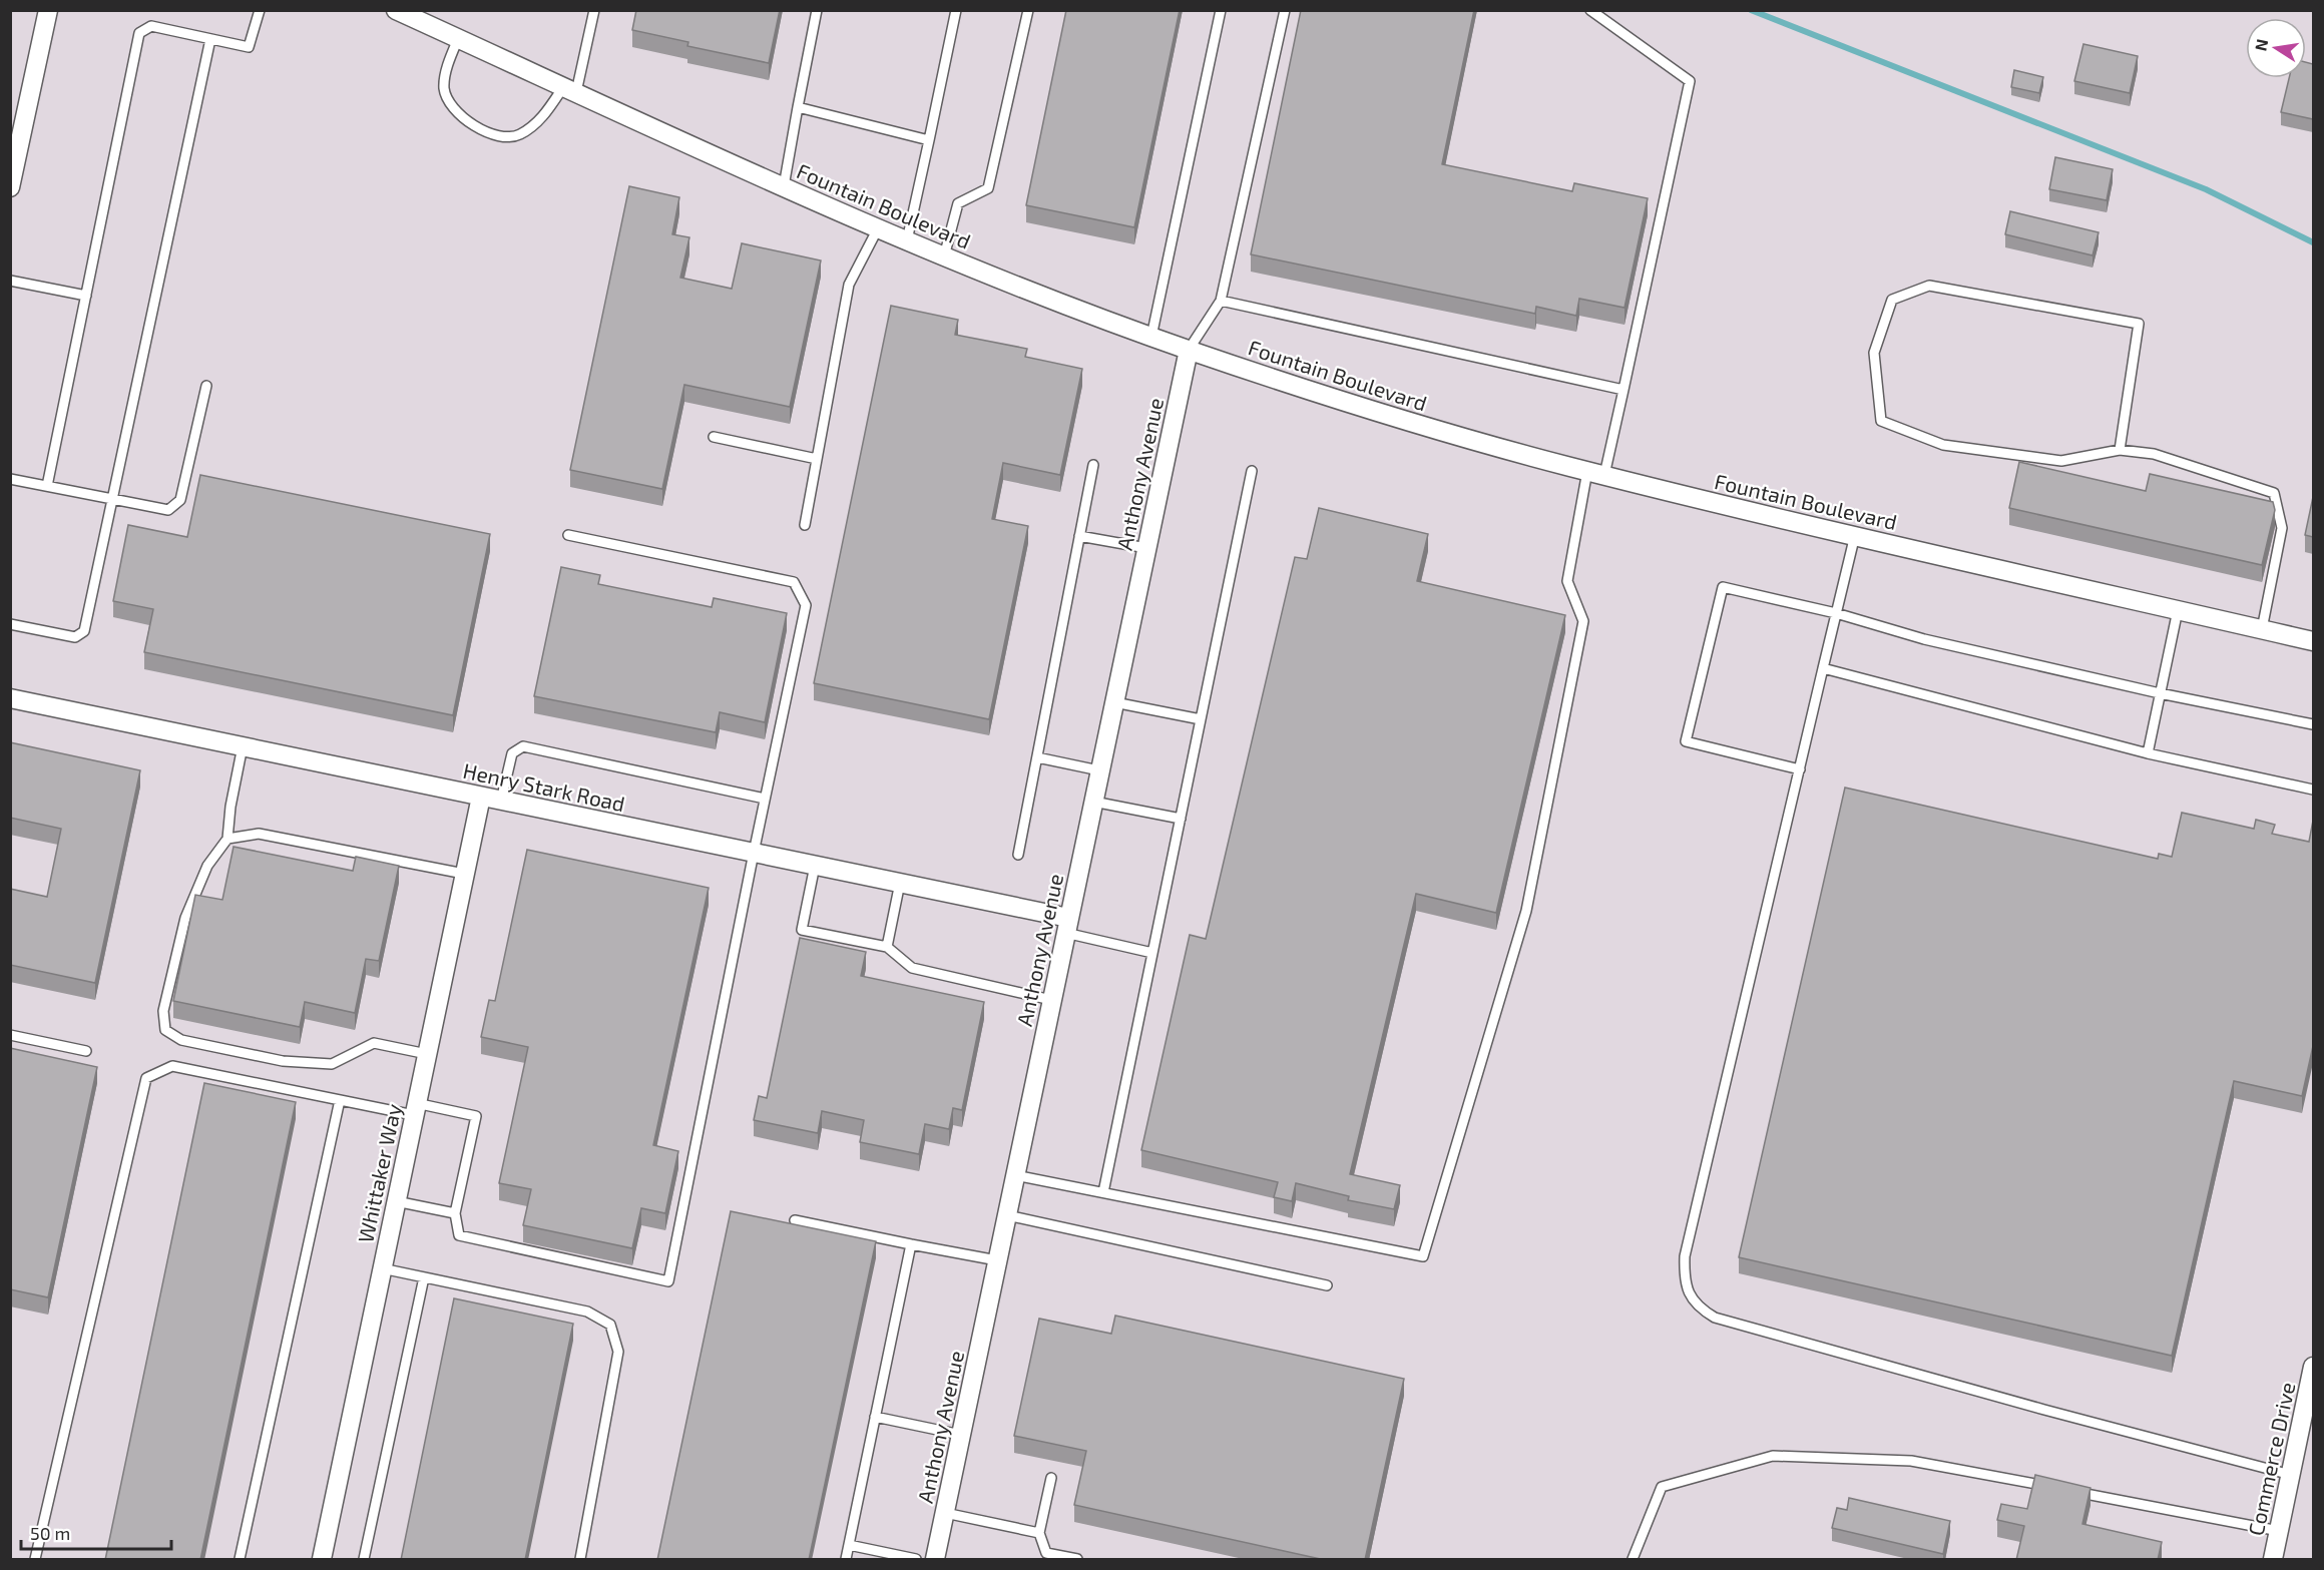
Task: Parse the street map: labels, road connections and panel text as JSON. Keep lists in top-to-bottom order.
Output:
{
  "streets": {
    "street": [
      "Fountain Boulevard",
      "Anthony Avenue",
      "Henry Stark Road",
      "Whittaker Way",
      "Commerce Drive"
    ]
  },
  "crossings": [
    ["Fountain Boulevard", "Anthony Avenue"],
    ["Anthony Avenue", "Henry Stark Road"],
    ["Henry Stark Road", "Whittaker Way"]
  ],
  "scale_bar": "50 m",
  "north": "left"
}
